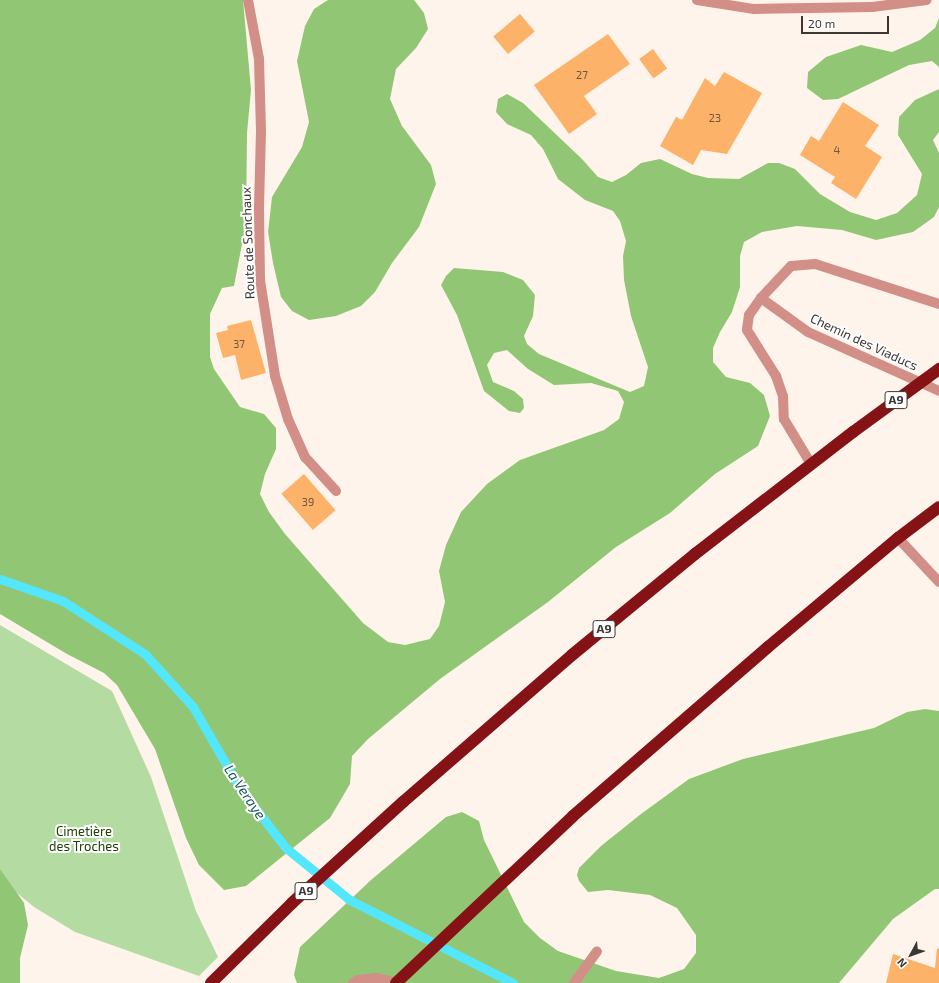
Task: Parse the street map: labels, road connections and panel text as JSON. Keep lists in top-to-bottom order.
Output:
{
  "streets": {
    "highway": ["A9"],
    "street": ["Route de Sonchaux", "Chemin des Viaducs"]
  },
  "water": ["La Veraye"],
  "parks": ["Cimetière des Troches"],
  "house_numbers": [
    "27",
    "23",
    "4",
    "37",
    "39"
  ],
  "scale_bar": "20 m",
  "north": "bottom left"
}
